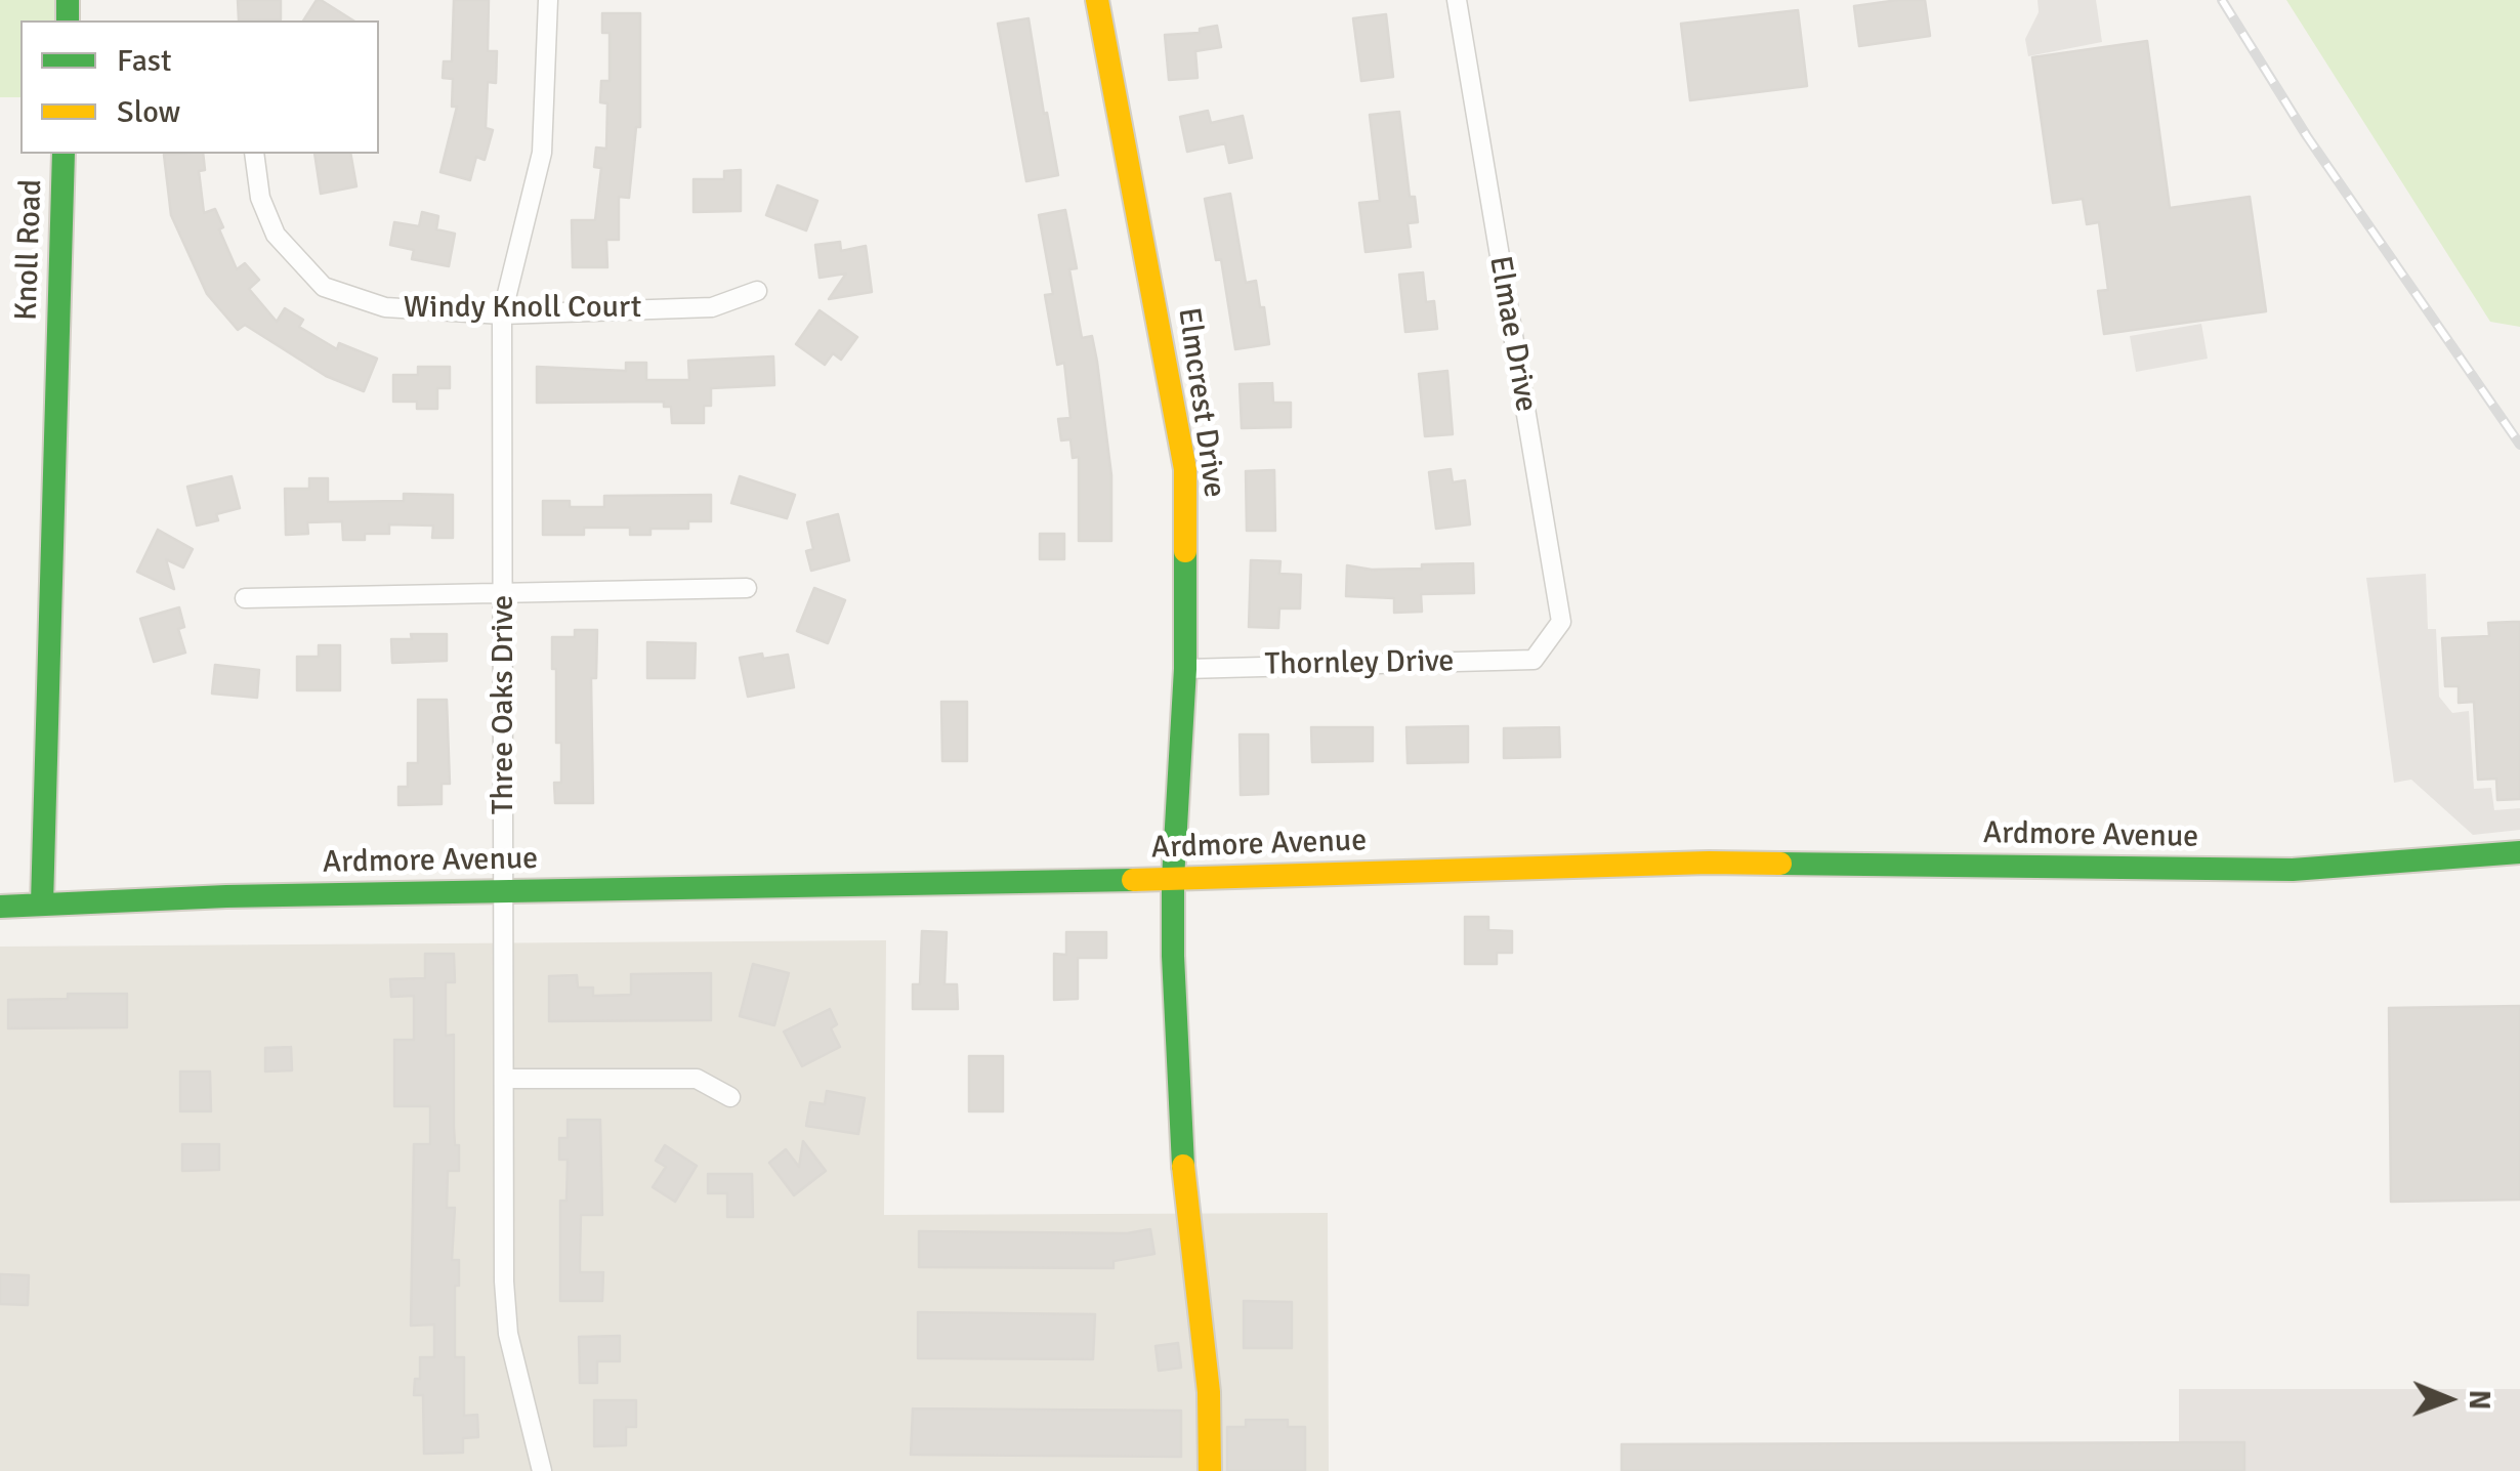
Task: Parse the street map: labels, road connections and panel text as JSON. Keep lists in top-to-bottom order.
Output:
{
  "streets": {
    "main road": ["Knoll Road", "Elmcrest Drive", "Ardmore Avenue"],
    "street": [
      "Windy Knoll Court",
      "Elmae Drive",
      "Thornley Drive",
      "Three Oaks Drive"
    ]
  },
  "crossings": [
    ["Knoll Road", "Ardmore Avenue"],
    ["Windy Knoll Court", "Three Oaks Drive"],
    ["Elmae Drive", "Thornley Drive"],
    ["Elmcrest Drive", "Thornley Drive"],
    ["Elmcrest Drive", "Ardmore Avenue"],
    ["Three Oaks Drive", "Ardmore Avenue"]
  ],
  "legend": ["Fast", "Slow"],
  "north": "right"
}
